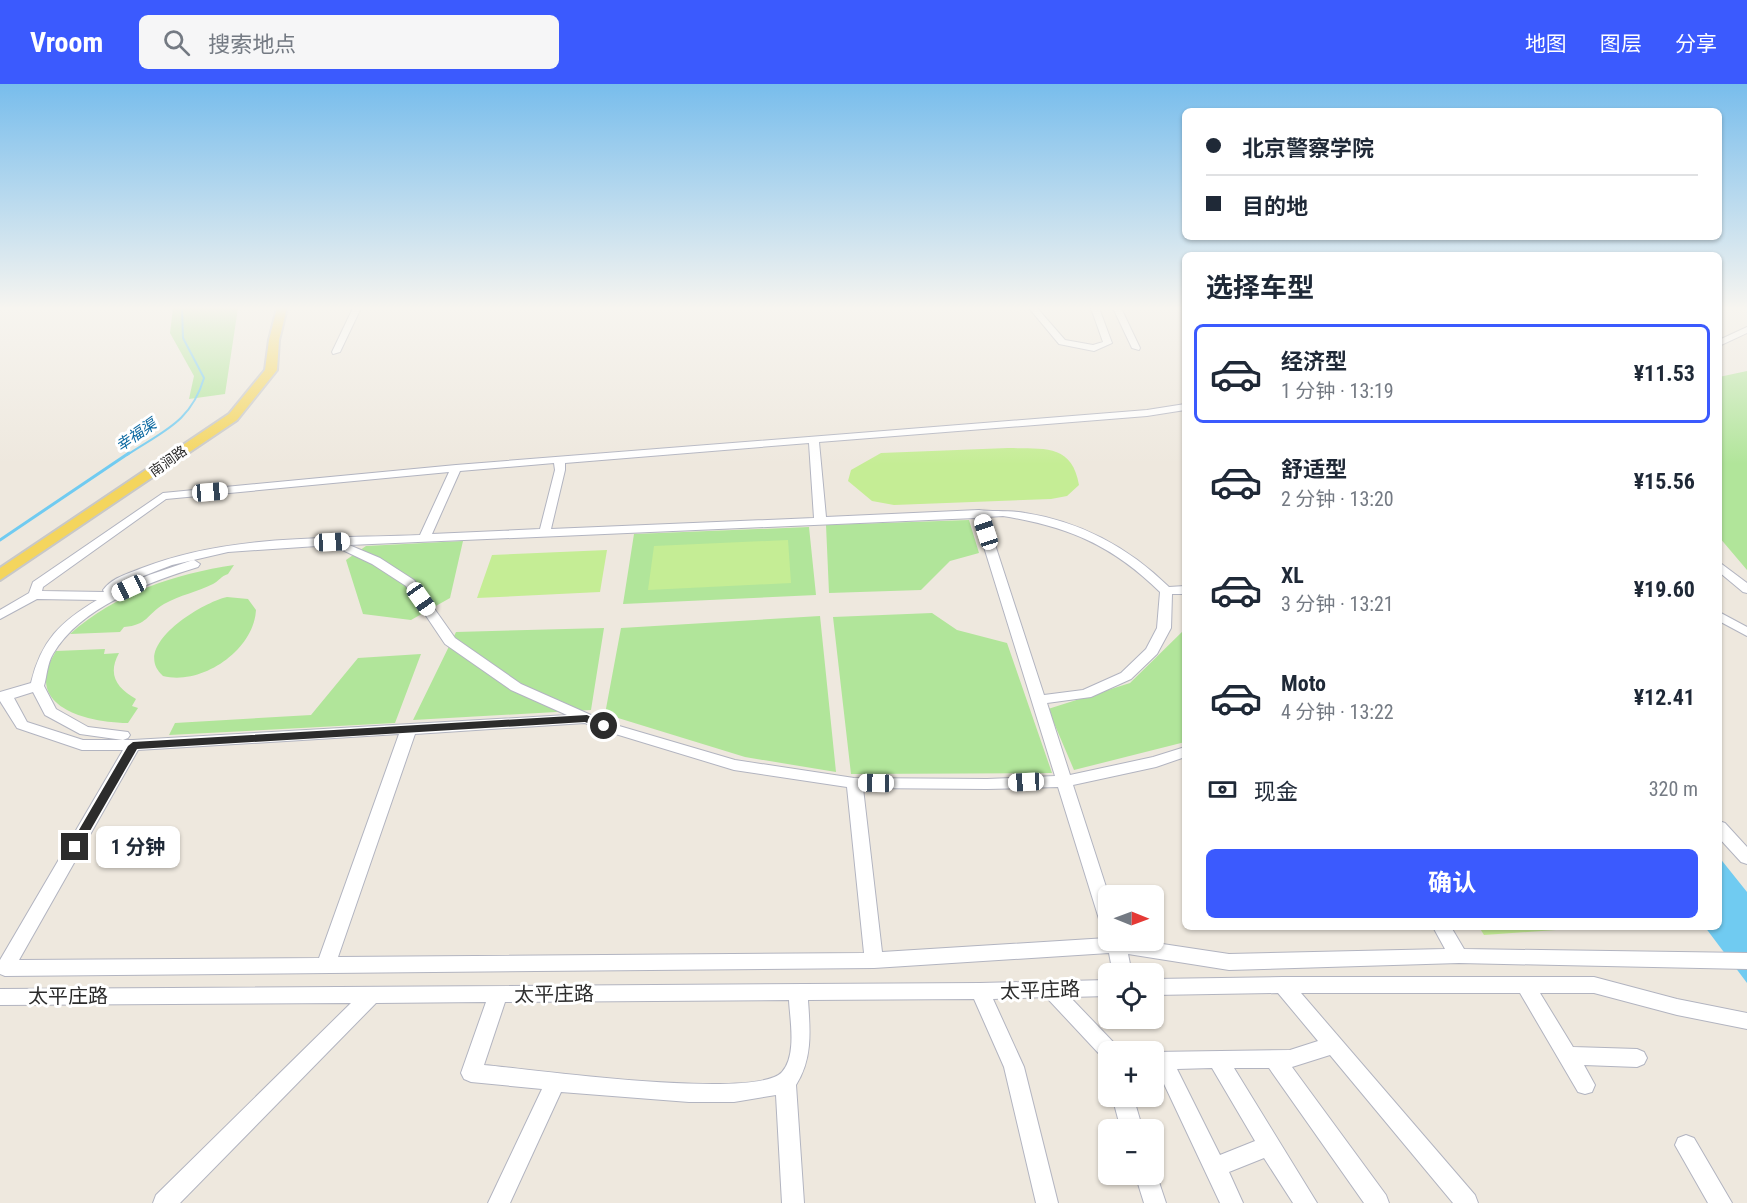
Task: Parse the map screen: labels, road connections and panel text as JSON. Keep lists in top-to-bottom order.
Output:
{
  "streets": {
    "main road": ["南涧路"],
    "street": ["太平庄路"]
  },
  "water": ["幸福渠"],
  "north": "right",
  "page": {
    "header": "Vroom",
    "search": "搜索地点",
    "nav": ["地图", "图层", "分享"],
    "banner": ["北京警察学院", "目的地"],
    "heading": "选择车型",
    "list": [
      {
        "name": "经济型",
        "note": "1 分钟 · 13:19",
        "value": "¥11.53"
      },
      {
        "name": "舒适型",
        "note": "2 分钟 · 13:20",
        "value": "¥15.56"
      },
      {
        "name": "XL",
        "note": "3 分钟 · 13:21",
        "value": "¥19.60"
      },
      {
        "name": "Moto",
        "note": "4 分钟 · 13:22",
        "value": "¥12.41"
      }
    ],
    "pay": ["现金", "320 m"],
    "bubble": "1 分钟",
    "buttons": "确认",
    "map_buttons": ["+", "−"]
  }
}
